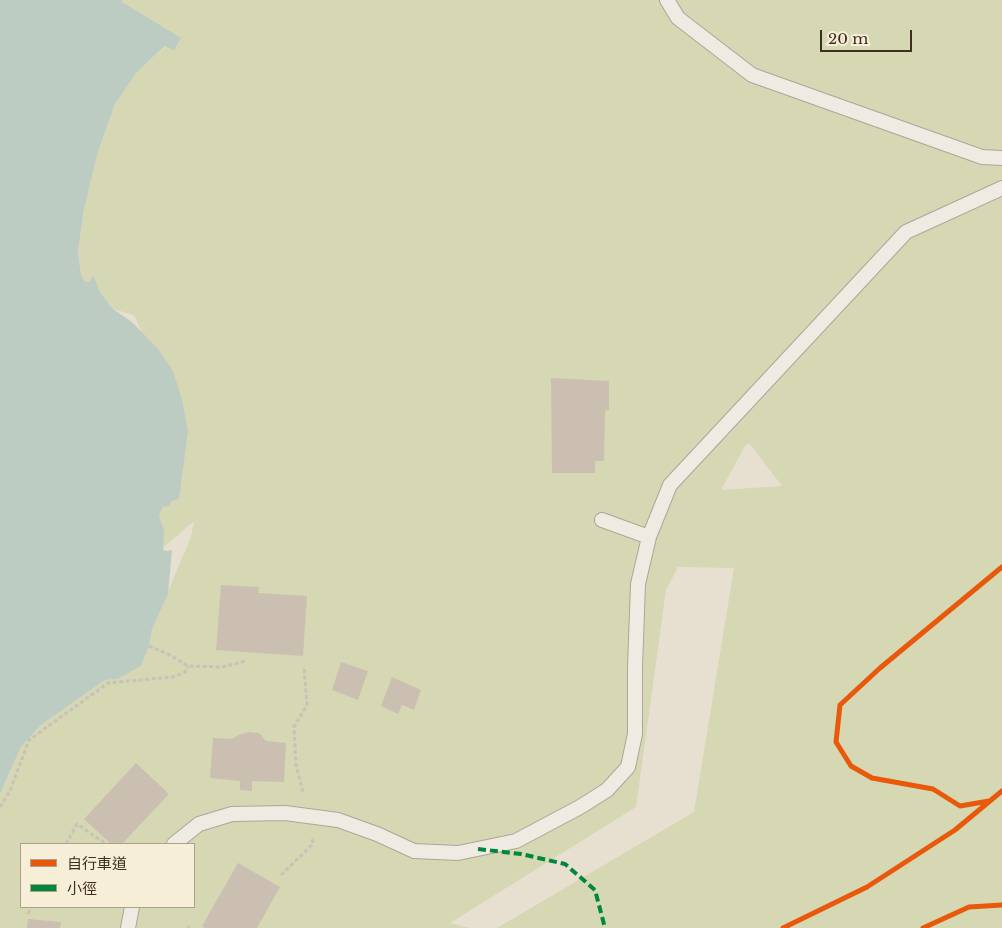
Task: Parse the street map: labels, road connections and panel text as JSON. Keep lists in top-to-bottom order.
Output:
{
  "legend": ["自行車道", "小徑"],
  "scale_bar": "20 m"
}
